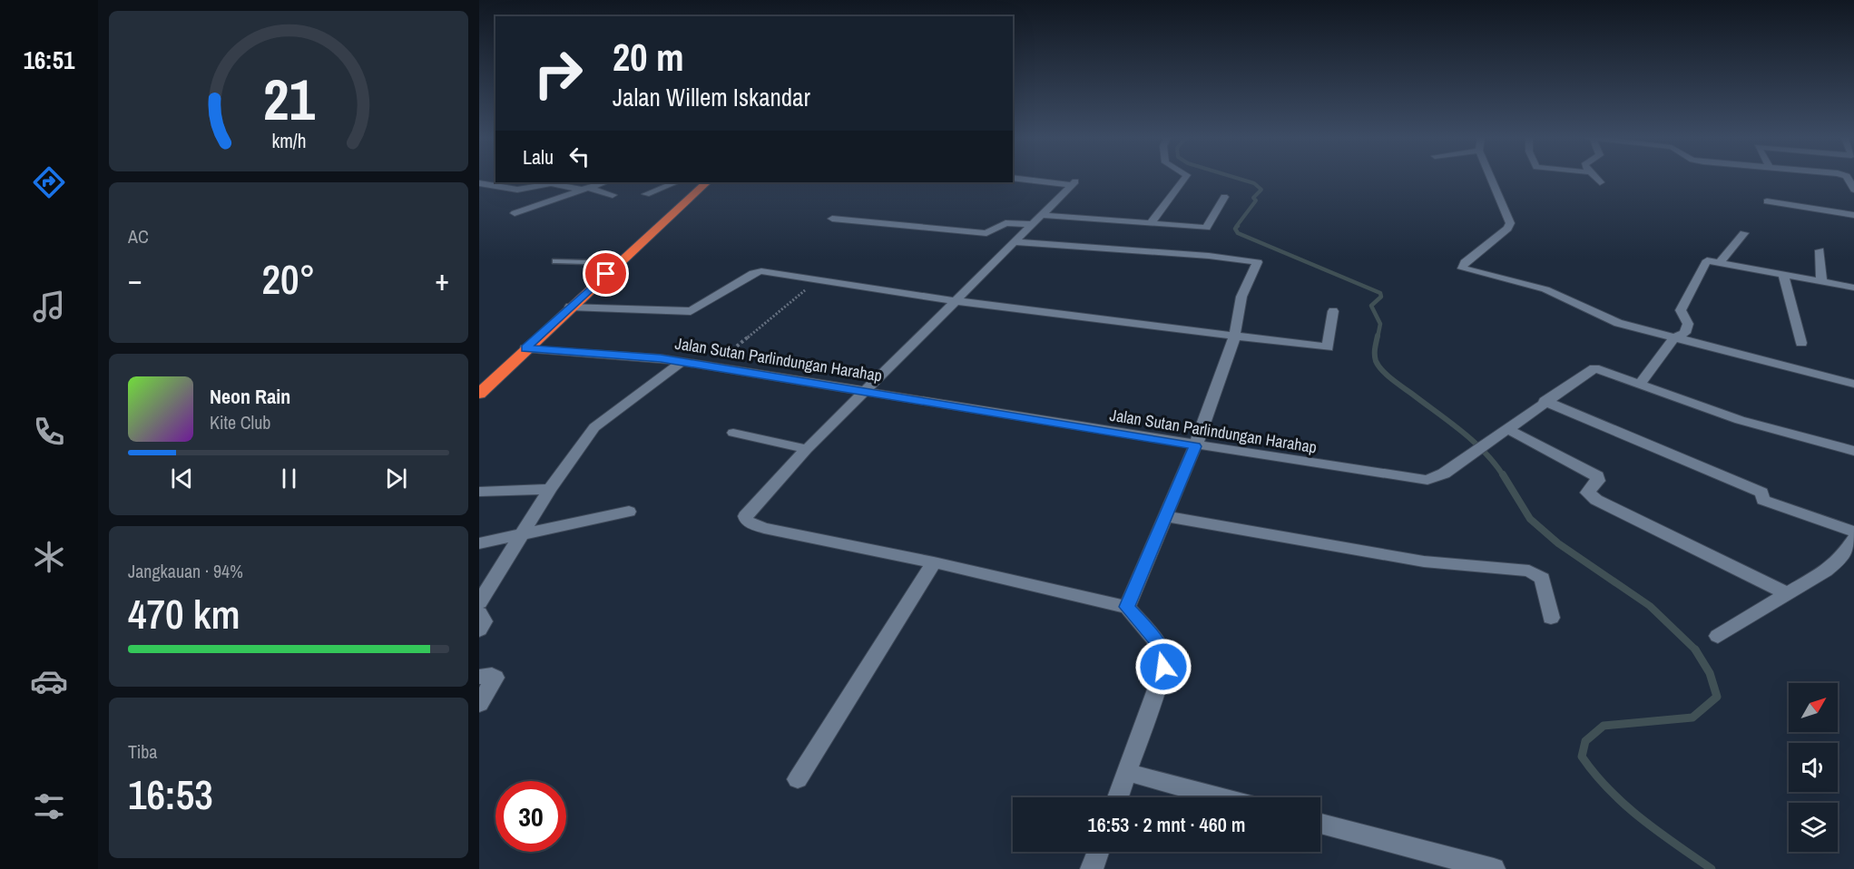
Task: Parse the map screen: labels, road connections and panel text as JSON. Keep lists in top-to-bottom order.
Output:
{
  "streets": {
    "street": ["Jalan Sutan Parlindungan Harahap"]
  },
  "north": "top right",
  "page": {
    "tabs": "16:51",
    "turn": ["20 m", "Jalan Willem Iskandar"],
    "then": "Lalu",
    "tile": [
      "AC",
      ["Jangkauan · 94%", "470 km"],
      ["Tiba", "16:53"]
    ],
    "heat": ["−", "20°", "+"],
    "song": ["Neon Rain", "Kite Club"],
    "limit": "30",
    "trip": "16:53 · 2 mnt · 460 m",
    "gauge": ["21", "km/h"]
  }
}
